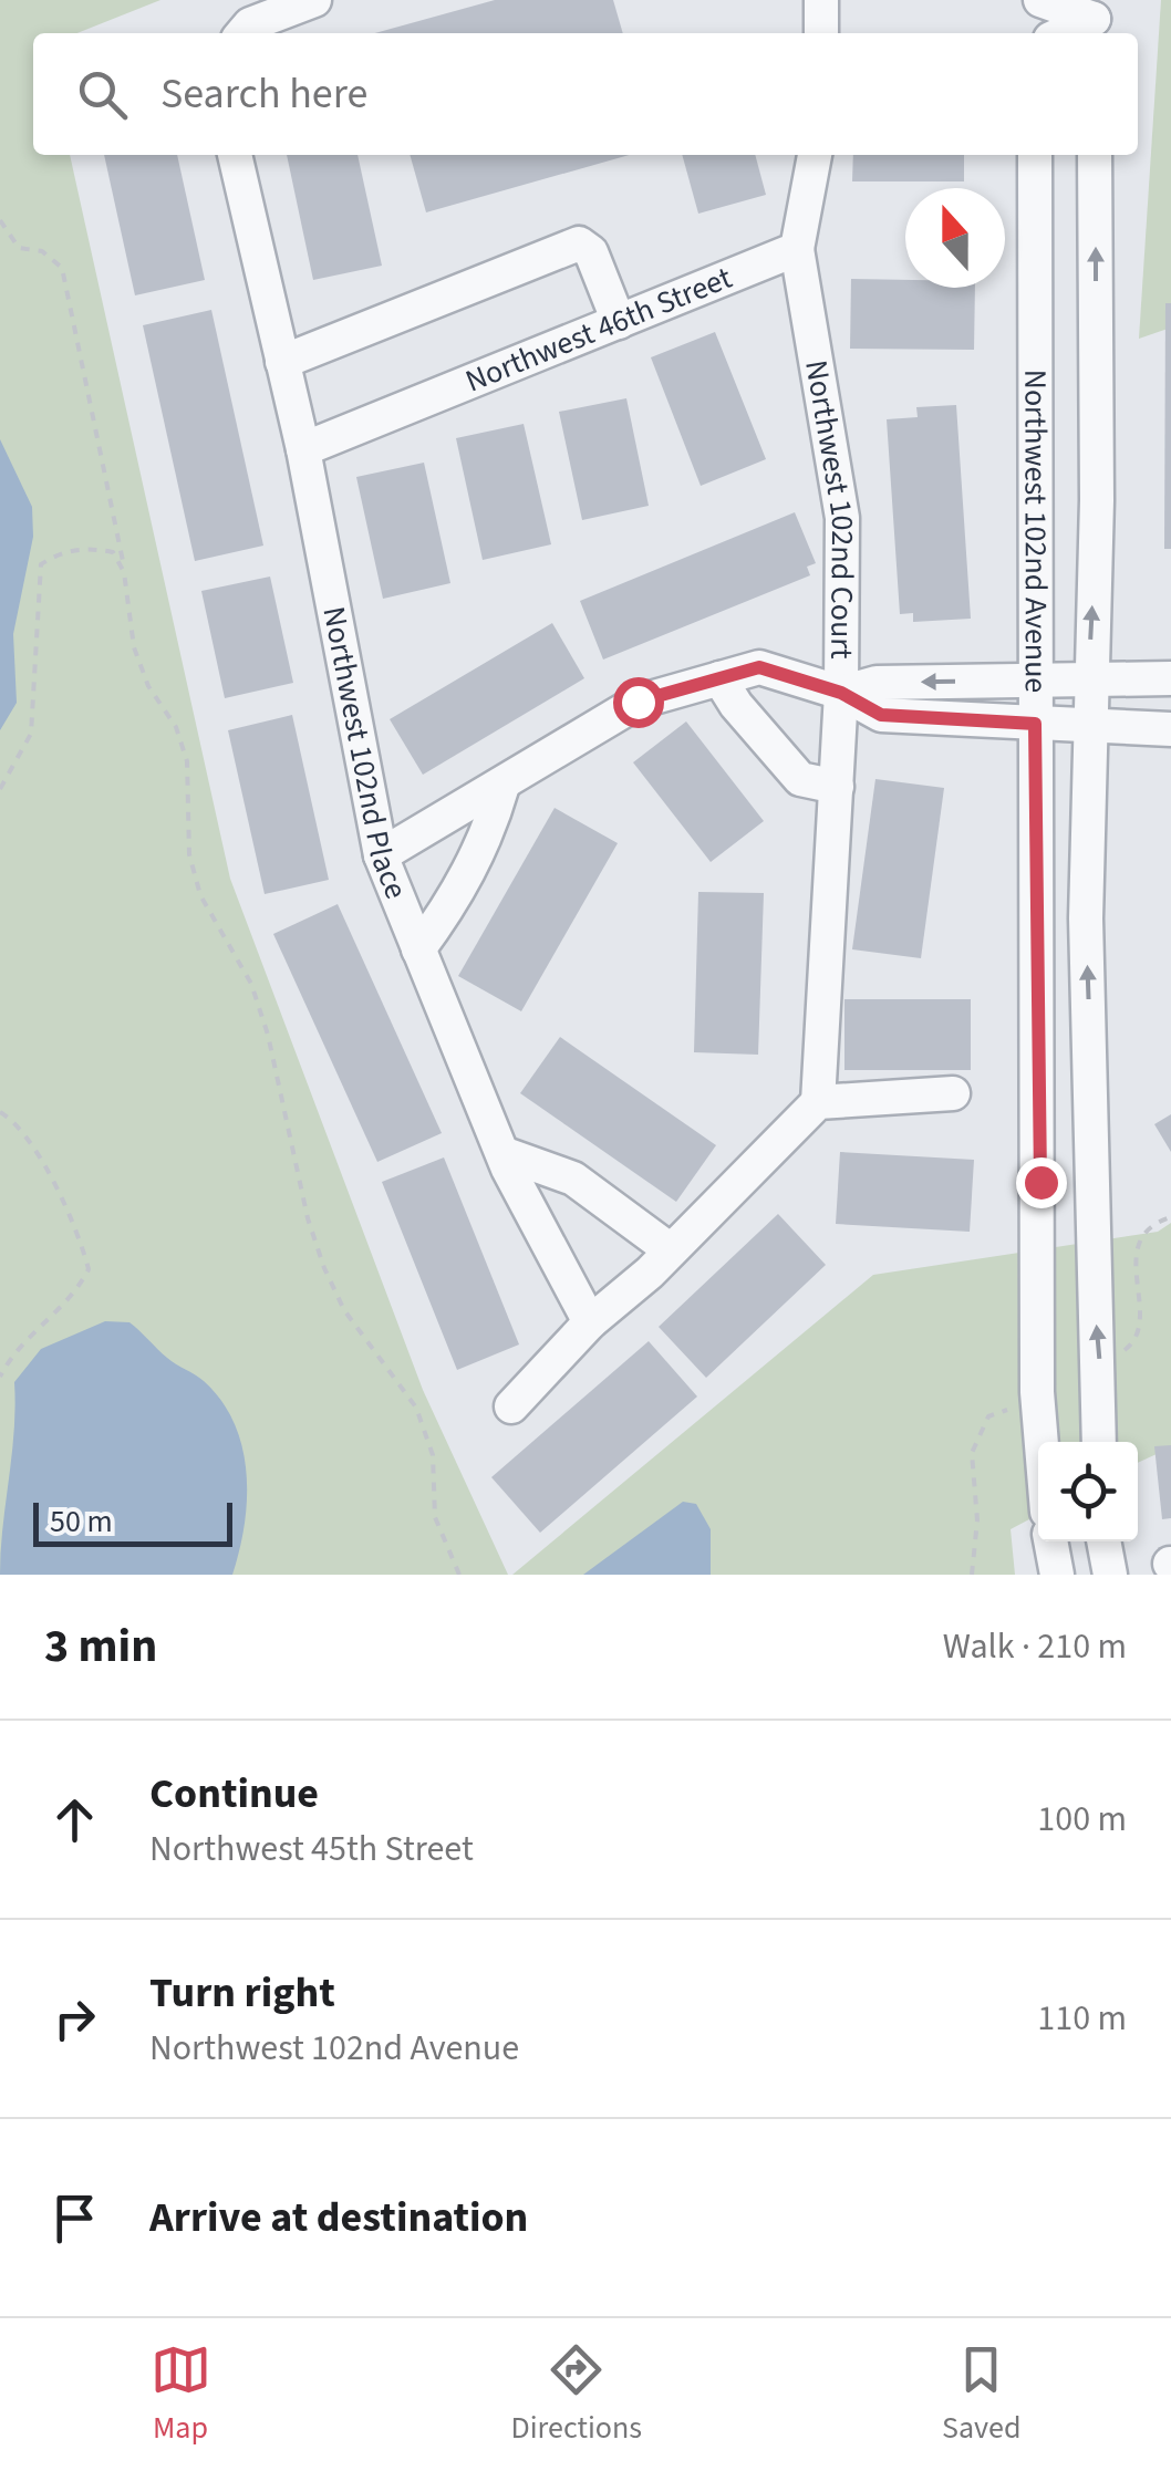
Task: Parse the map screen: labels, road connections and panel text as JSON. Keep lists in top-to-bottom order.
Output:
{
  "streets": {
    "street": [
      "Northwest 46th Street",
      "Northwest 102nd Court",
      "Northwest 102nd Avenue",
      "Northwest 102nd Place"
    ]
  },
  "crossings": [
    ["Northwest 46th Street", "Northwest 102nd Court"],
    ["Northwest 46th Street", "Northwest 102nd Place"]
  ],
  "scale_bar": "50 m",
  "north": "top",
  "page": {
    "search": "Search here",
    "scale": "50 m",
    "heading": ["3 min", "Walk · 210 m"],
    "list": [
      ["Continue", "Northwest 45th Street", "100 m"],
      ["Turn right", "Northwest 102nd Avenue", "110 m"],
      "Arrive at destination"
    ],
    "nav": ["Map", "Directions", "Saved"]
  }
}
